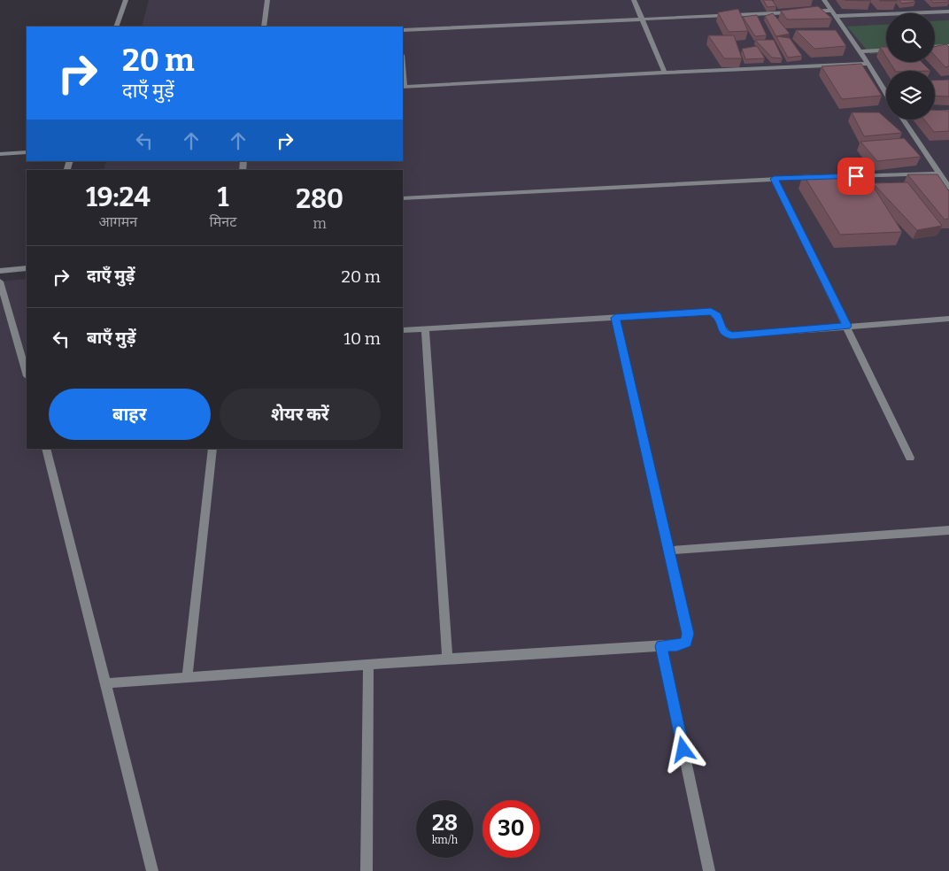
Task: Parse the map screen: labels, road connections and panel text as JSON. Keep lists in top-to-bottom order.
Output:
{
  "page": {
    "turn": ["20 m", "दाएँ मुड़ें"],
    "eta": [
      "19:24",
      "आगमन",
      "1",
      "मिनट",
      "280",
      "m"
    ],
    "list": [
      {
        "name": "दाएँ मुड़ें",
        "value": "20 m"
      },
      {
        "name": "बाएँ मुड़ें",
        "value": "10 m"
      }
    ],
    "buttons": ["बाहर", "शेयर करें"],
    "speed": "28 km/h",
    "limit": "30"
  }
}
